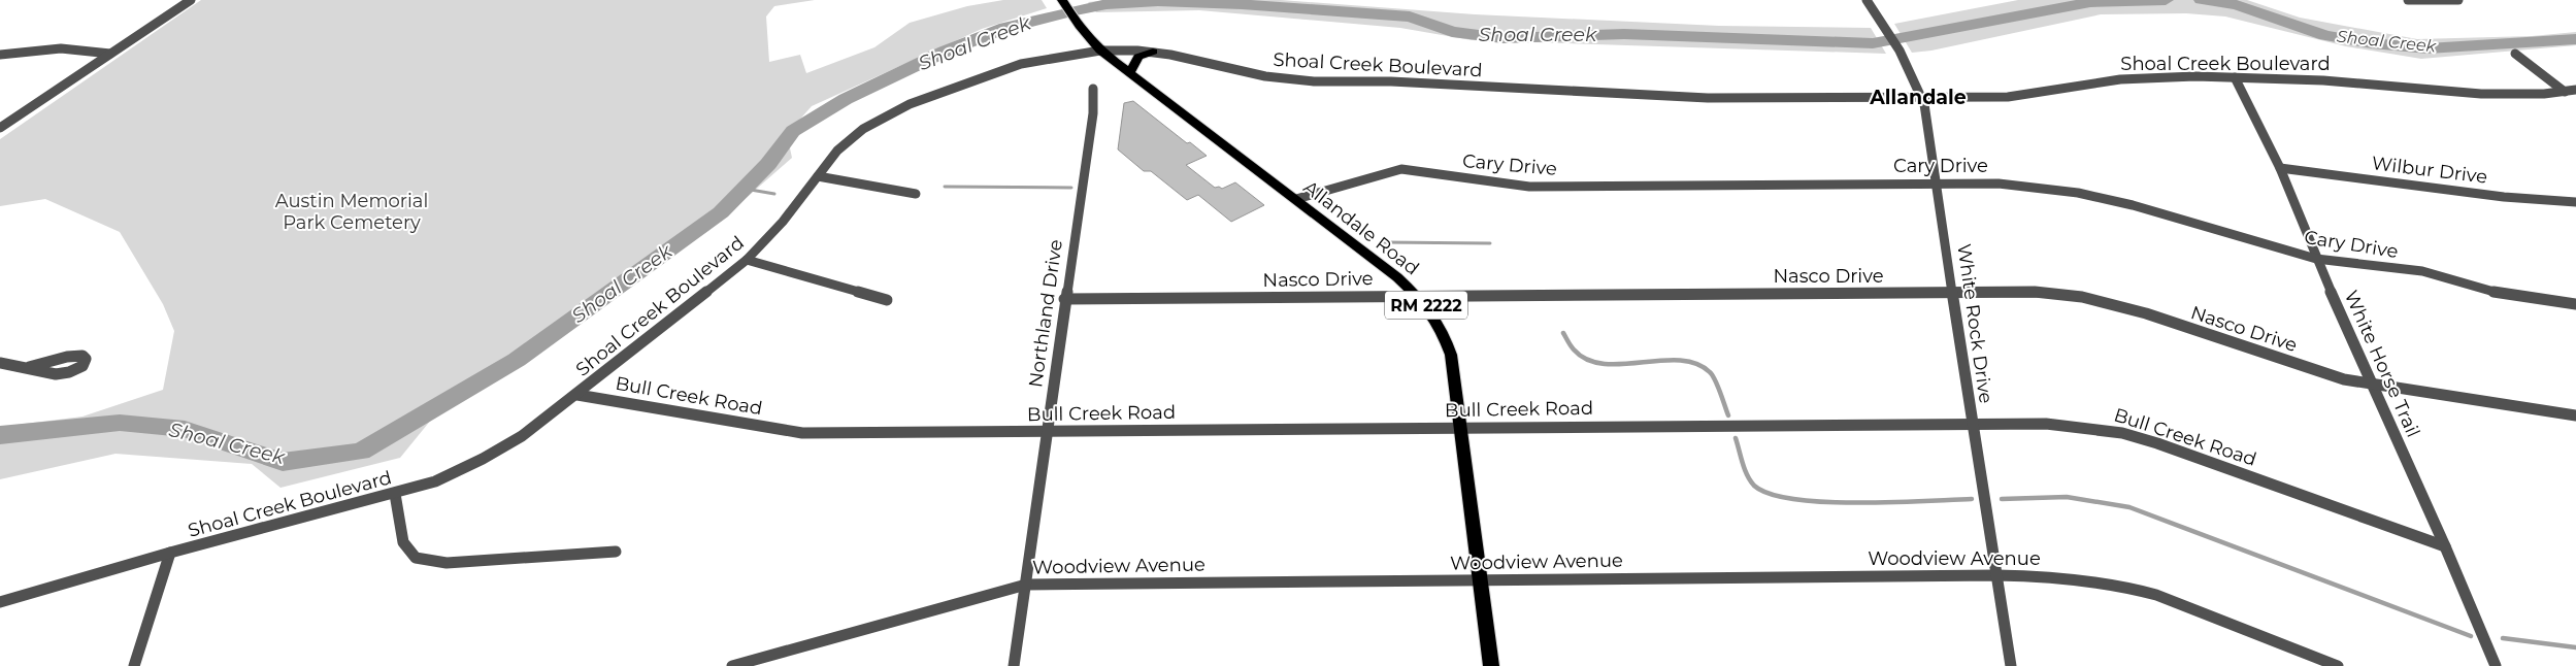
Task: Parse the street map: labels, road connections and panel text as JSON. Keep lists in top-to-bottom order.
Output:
{
  "streets": {
    "main road": ["Allandale Road", "RM 2222"],
    "street": [
      "Shoal Creek Boulevard",
      "Cary Drive",
      "Wilbur Drive",
      "Nasco Drive",
      "Northland Drive",
      "White Rock Drive",
      "White Horse Trail",
      "Bull Creek Road",
      "Woodview Avenue"
    ]
  },
  "crossings": [
    ["Shoal Creek Boulevard", "Allandale Road"],
    ["Shoal Creek Boulevard", "RM 2222"],
    ["Shoal Creek Boulevard", "White Rock Drive"],
    ["Shoal Creek Boulevard", "White Horse Trail"],
    ["Shoal Creek Boulevard", "Bull Creek Road"],
    ["Cary Drive", "Allandale Road"],
    ["Cary Drive", "White Rock Drive"],
    ["Cary Drive", "White Horse Trail"],
    ["Wilbur Drive", "White Horse Trail"],
    ["Allandale Road", "Nasco Drive"],
    ["Allandale Road", "RM 2222"],
    ["Allandale Road", "Bull Creek Road"],
    ["Allandale Road", "Woodview Avenue"],
    ["Nasco Drive", "Northland Drive"],
    ["Nasco Drive", "White Rock Drive"],
    ["Nasco Drive", "White Horse Trail"],
    ["Northland Drive", "Bull Creek Road"],
    ["Northland Drive", "Woodview Avenue"],
    ["White Rock Drive", "Bull Creek Road"],
    ["White Rock Drive", "Woodview Avenue"],
    ["White Horse Trail", "Bull Creek Road"]
  ],
  "districts": ["Allandale"],
  "water": ["Shoal Creek"],
  "parks": ["Austin Memorial Park Cemetery"]
}
